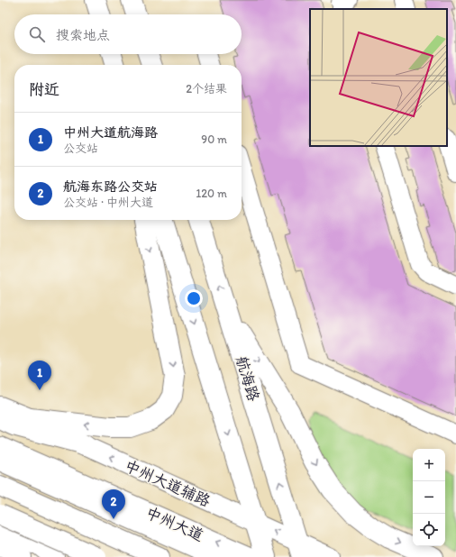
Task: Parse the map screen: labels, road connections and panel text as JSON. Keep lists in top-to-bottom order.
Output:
{
  "streets": {
    "main road": ["航海路", "中州大道"],
    "street": ["中州大道辅路"]
  },
  "crossings": [
    ["航海路", "中州大道辅路"]
  ],
  "one_way": ["中州大道辅路"],
  "page": {
    "search": "搜索地点",
    "heading": ["附近", "2个结果"],
    "list": [
      {
        "mark": "1",
        "name": "中州大道航海路",
        "note": "公交站",
        "value": "90 m"
      },
      {
        "mark": "2",
        "name": "航海东路公交站",
        "note": "公交站 · 中州大道",
        "value": "120 m"
      }
    ],
    "pins": ["1", "2"],
    "map_buttons": ["+", "−"]
  }
}
